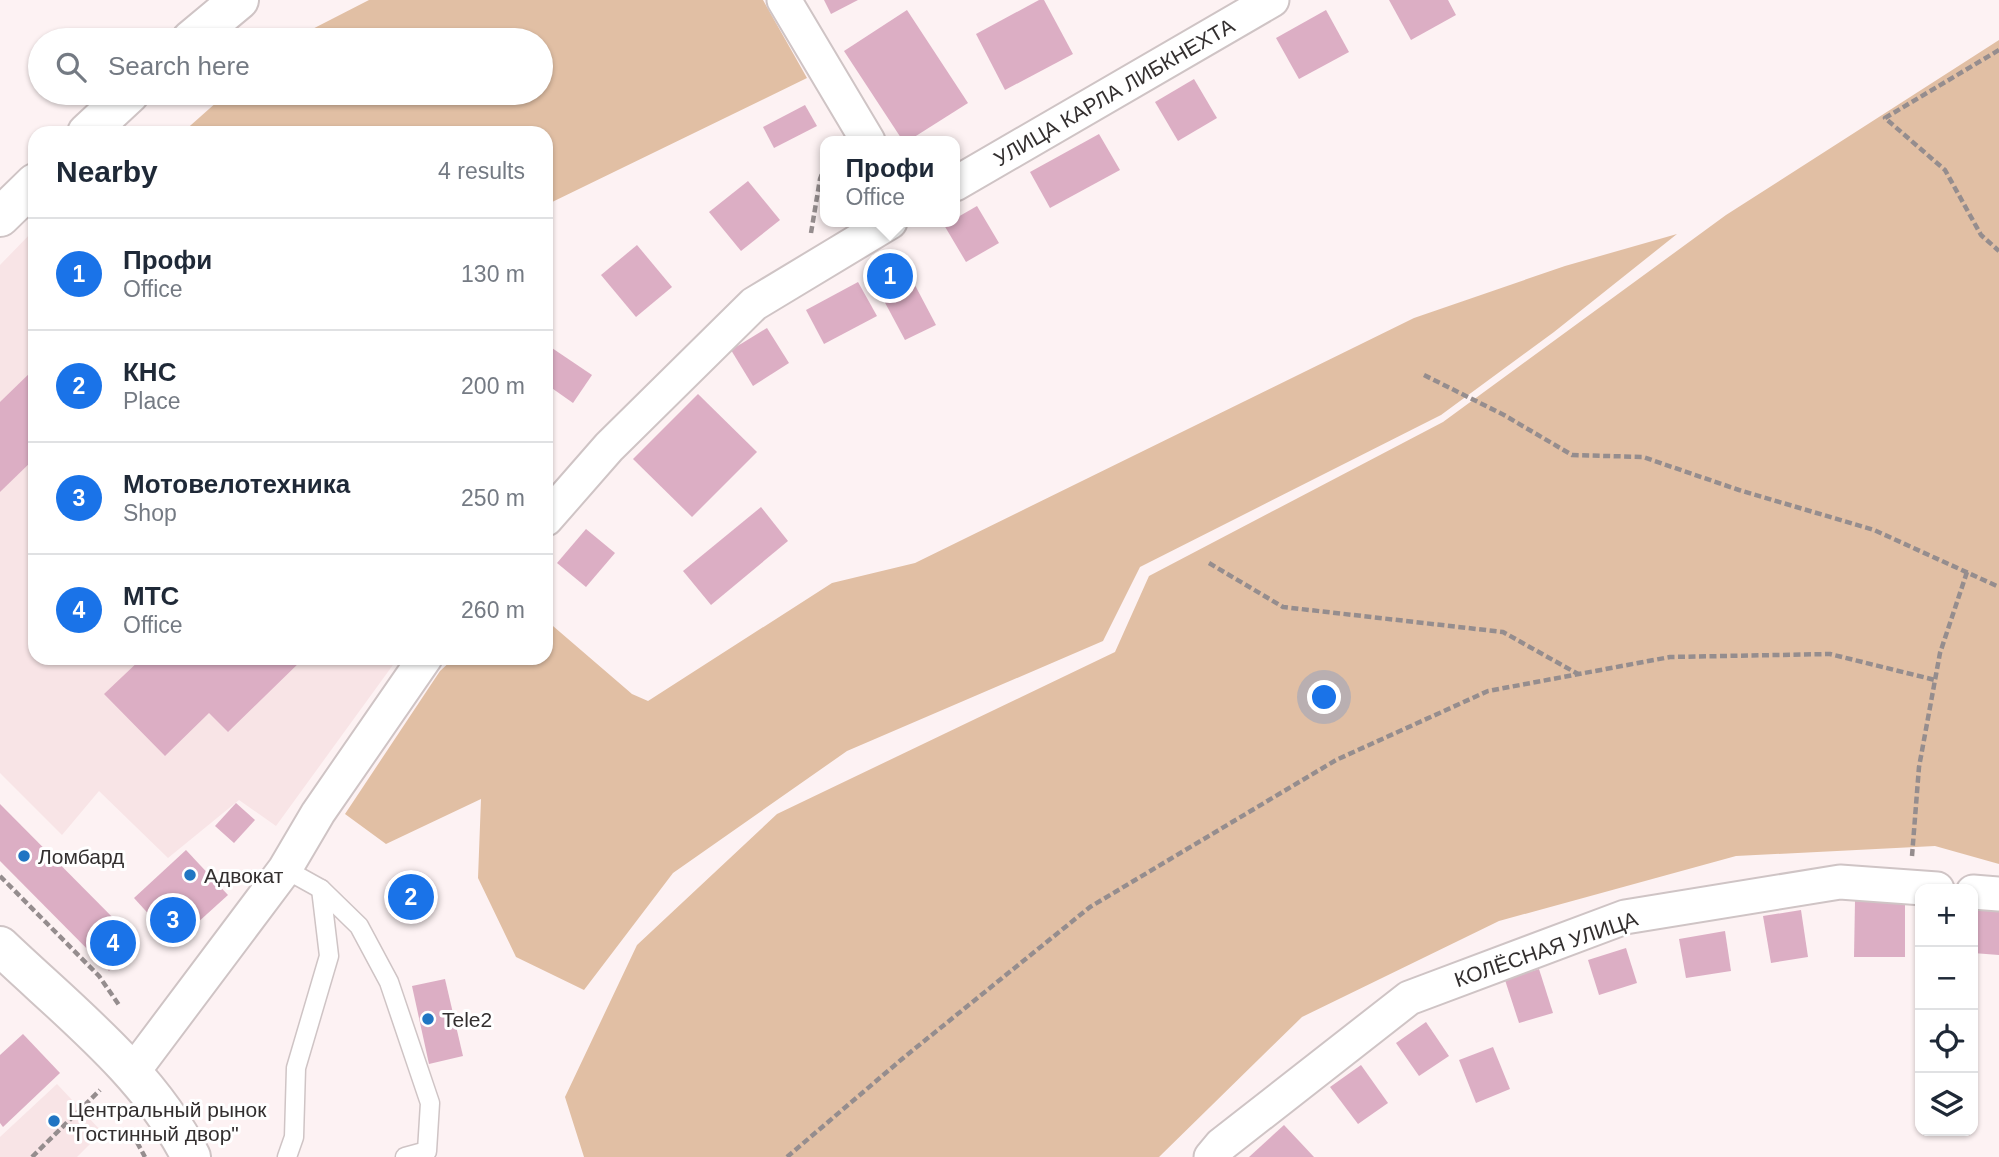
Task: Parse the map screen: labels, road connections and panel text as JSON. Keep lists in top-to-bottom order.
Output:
{
  "streets": {
    "street": ["УЛИЦА КАРЛА ЛИБКНЕХТА", "КОЛЁСНАЯ УЛИЦА"]
  },
  "places": [
    "Ломбард",
    "Адвокат",
    "Tele2",
    "Центральный рынок \"Гостинный двор\""
  ],
  "page": {
    "search": "Search here",
    "heading": ["Nearby", "4 results"],
    "popup": ["Профи", "Office"],
    "list": [
      {
        "mark": "1",
        "name": "Профи",
        "note": "Office",
        "value": "130 m"
      },
      {
        "mark": "2",
        "name": "КНС",
        "note": "Place",
        "value": "200 m"
      },
      {
        "mark": "3",
        "name": "Мотовелотехника",
        "note": "Shop",
        "value": "250 m"
      },
      {
        "mark": "4",
        "name": "МТС",
        "note": "Office",
        "value": "260 m"
      }
    ],
    "pins": [
      "1",
      "2",
      "3",
      "4"
    ],
    "map_buttons": ["+", "−"]
  }
}
